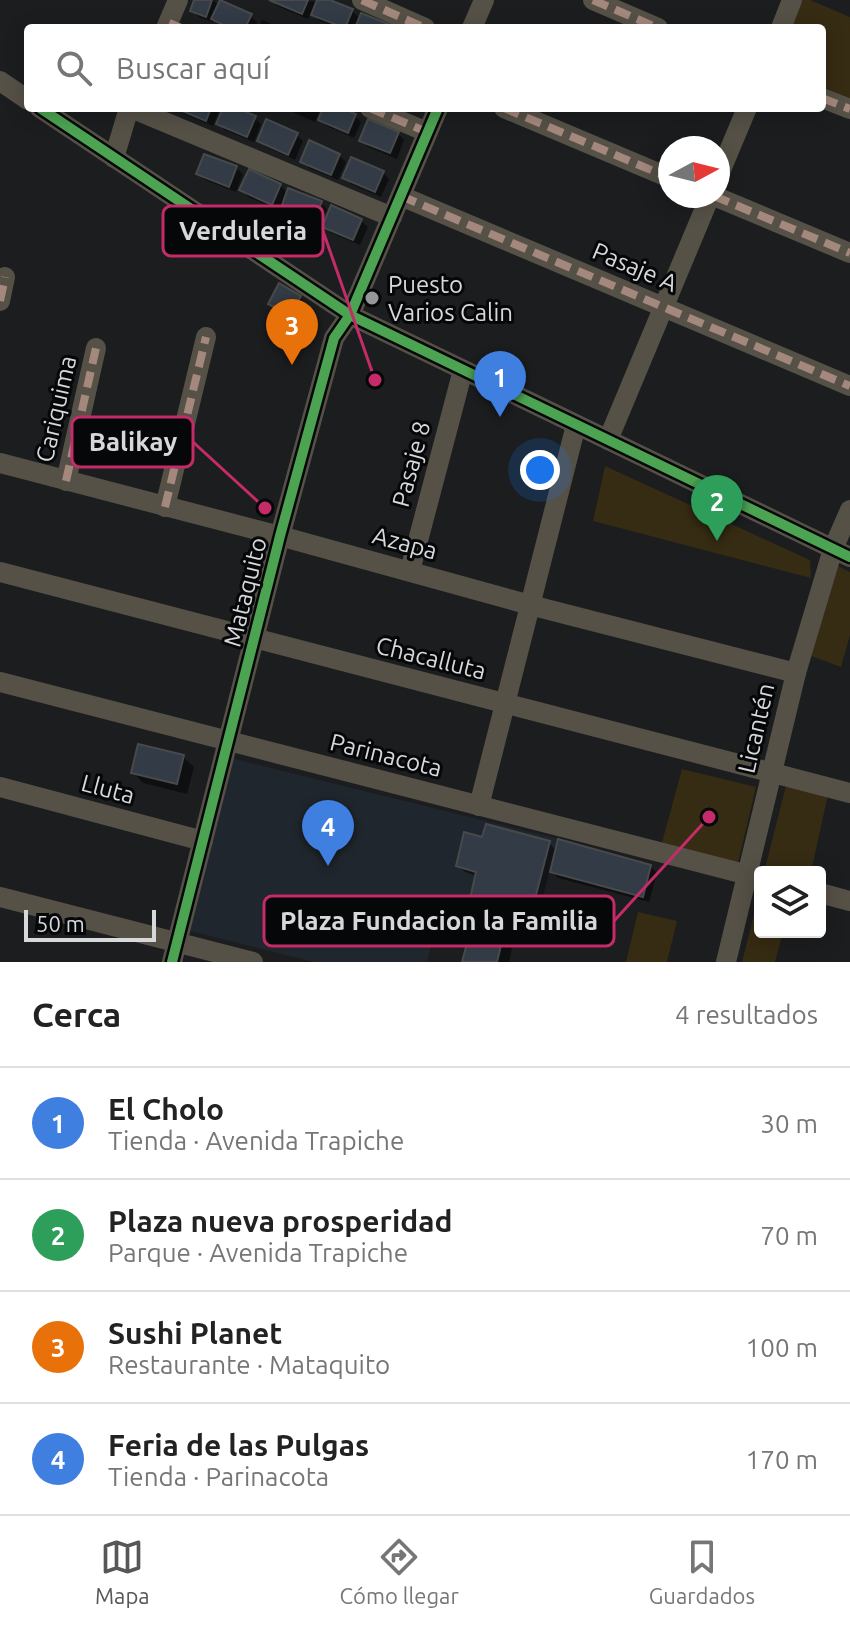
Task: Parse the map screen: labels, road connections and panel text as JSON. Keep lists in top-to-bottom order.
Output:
{
  "streets": {
    "street": [
      "Pasaje A",
      "Cariquima",
      "Pasaje 8",
      "Azapa",
      "Mataquito",
      "Chacalluta",
      "Licantén",
      "Parinacota",
      "Lluta"
    ]
  },
  "crossings": [
    ["Pasaje A", "Mataquito"],
    ["Cariquima", "Azapa"],
    ["Pasaje 8", "Azapa"],
    ["Azapa", "Mataquito"],
    ["Azapa", "Licantén"],
    ["Mataquito", "Chacalluta"],
    ["Mataquito", "Parinacota"],
    ["Mataquito", "Lluta"],
    ["Chacalluta", "Licantén"],
    ["Licantén", "Parinacota"]
  ],
  "places": [
    "Puesto Varios Calin",
    "Verduleria",
    "Balikay",
    "Plaza Fundacion la Familia"
  ],
  "scale_bar": "50 m",
  "north": "right",
  "page": {
    "search": "Buscar aquí",
    "pins": [
      "3",
      "1",
      "2",
      "4"
    ],
    "scale": "50 m",
    "heading": ["Cerca", "4 resultados"],
    "list": [
      {
        "mark": "1",
        "name": "El Cholo",
        "note": "Tienda · Avenida Trapiche",
        "value": "30 m"
      },
      {
        "mark": "2",
        "name": "Plaza nueva prosperidad",
        "note": "Parque · Avenida Trapiche",
        "value": "70 m"
      },
      {
        "mark": "3",
        "name": "Sushi Planet",
        "note": "Restaurante · Mataquito",
        "value": "100 m"
      },
      {
        "mark": "4",
        "name": "Feria de las Pulgas",
        "note": "Tienda · Parinacota",
        "value": "170 m"
      }
    ],
    "nav": ["Mapa", "Cómo llegar", "Guardados"]
  }
}
